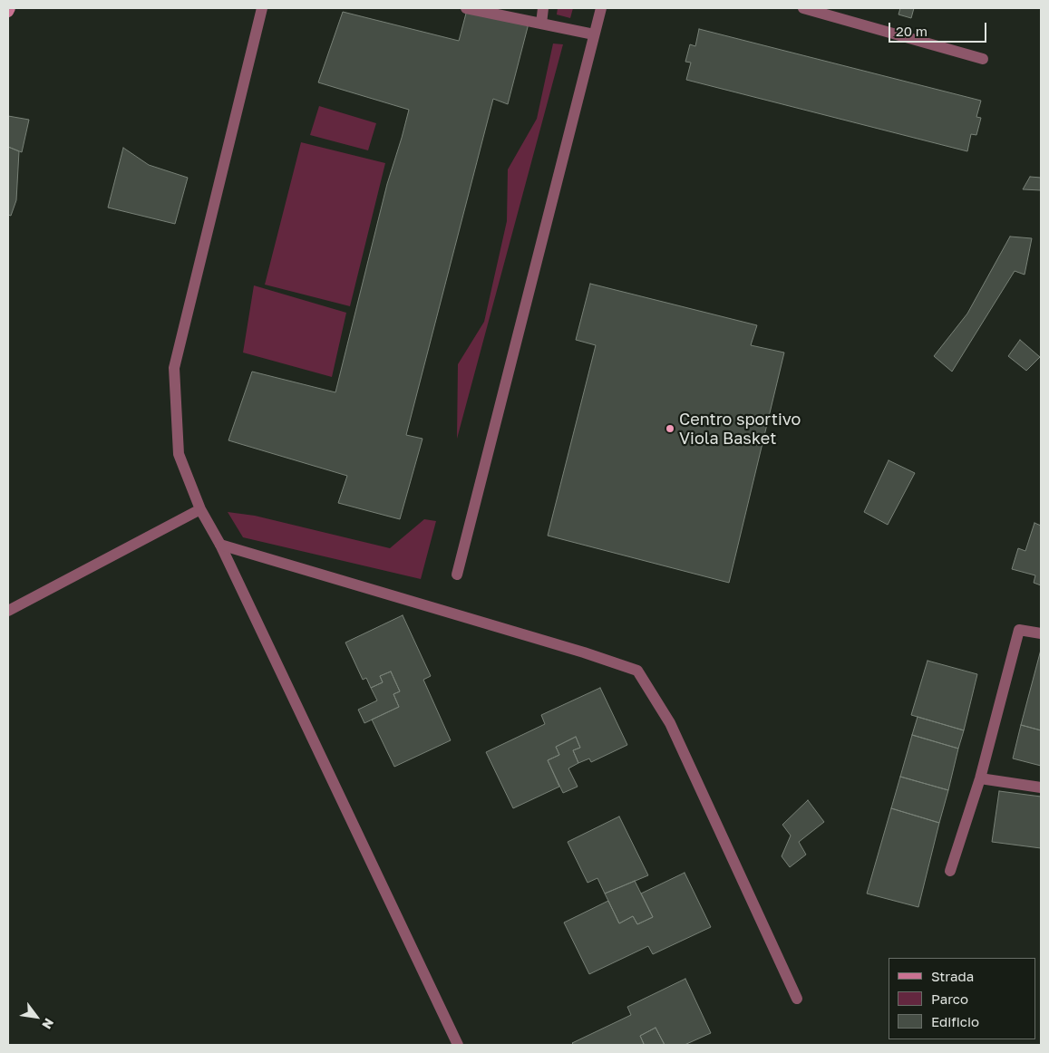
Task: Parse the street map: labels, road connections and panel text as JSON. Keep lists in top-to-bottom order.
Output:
{
  "places": ["Centro sportivo Viola Basket"],
  "legend": ["Strada", "Parco", "Edificio"],
  "scale_bar": "20 m",
  "north": "bottom right"
}
